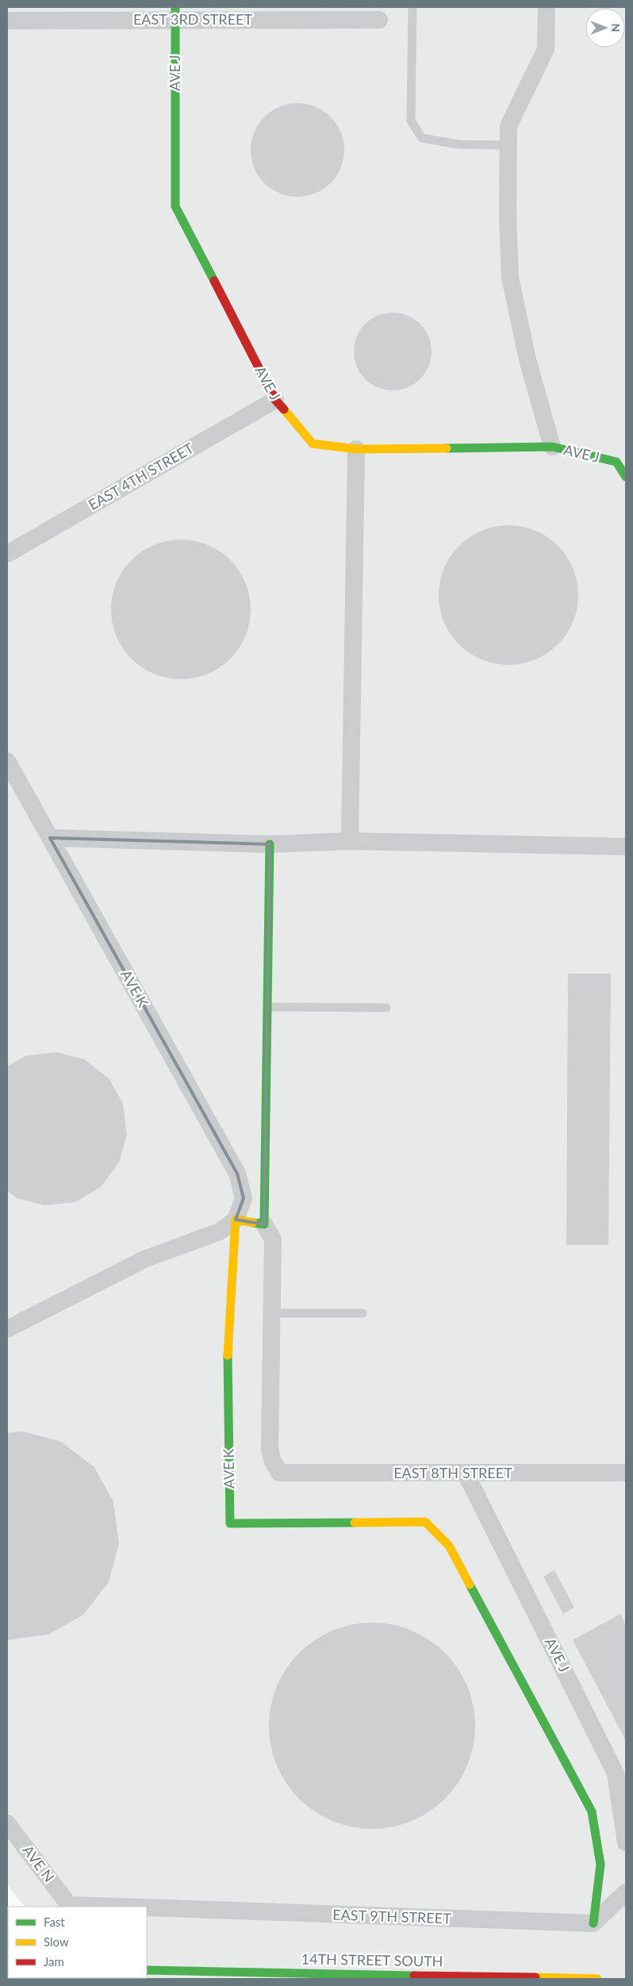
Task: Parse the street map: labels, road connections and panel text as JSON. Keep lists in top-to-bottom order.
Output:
{
  "streets": {
    "street": [
      "EAST 3RD STREET",
      "AVE J",
      "EAST 4TH STREET",
      "AVE K",
      "EAST 8TH STREET",
      "AVE N",
      "EAST 9TH STREET",
      "14TH STREET SOUTH"
    ]
  },
  "crossings": [
    ["EAST 3RD STREET", "AVE J"],
    ["AVE J", "EAST 4TH STREET"],
    ["AVE J", "EAST 8TH STREET"],
    ["AVE K", "EAST 9TH STREET"],
    ["AVE N", "EAST 9TH STREET"]
  ],
  "legend": ["Fast", "Slow", "Jam"],
  "north": "right"
}
